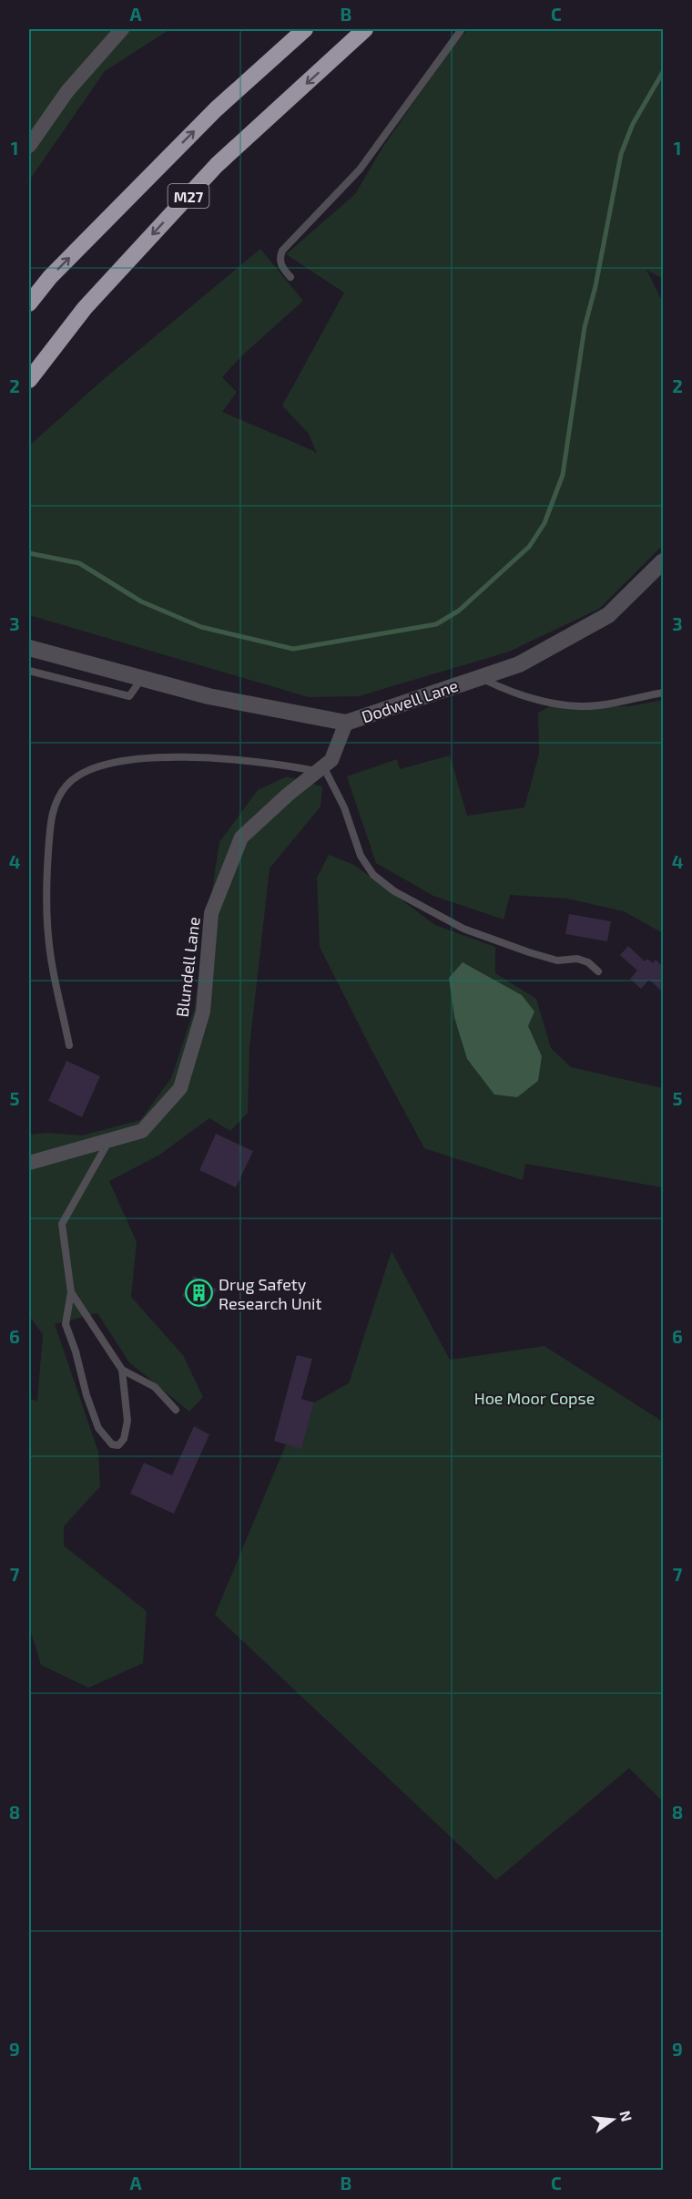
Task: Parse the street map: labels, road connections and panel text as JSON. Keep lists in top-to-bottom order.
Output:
{
  "streets": {
    "highway": ["M27"],
    "street": ["Dodwell Lane", "Blundell Lane"]
  },
  "crossings": [
    ["Dodwell Lane", "Blundell Lane"]
  ],
  "parks": ["Hoe Moor Copse"],
  "places": {
    "building": ["Drug Safety Research Unit"]
  },
  "north": "right",
  "grid": {
    "columns": ["A", "B", "C"],
    "rows": [
      "1",
      "2",
      "3",
      "4",
      "5",
      "6",
      "7",
      "8",
      "9"
    ]
  }
}
